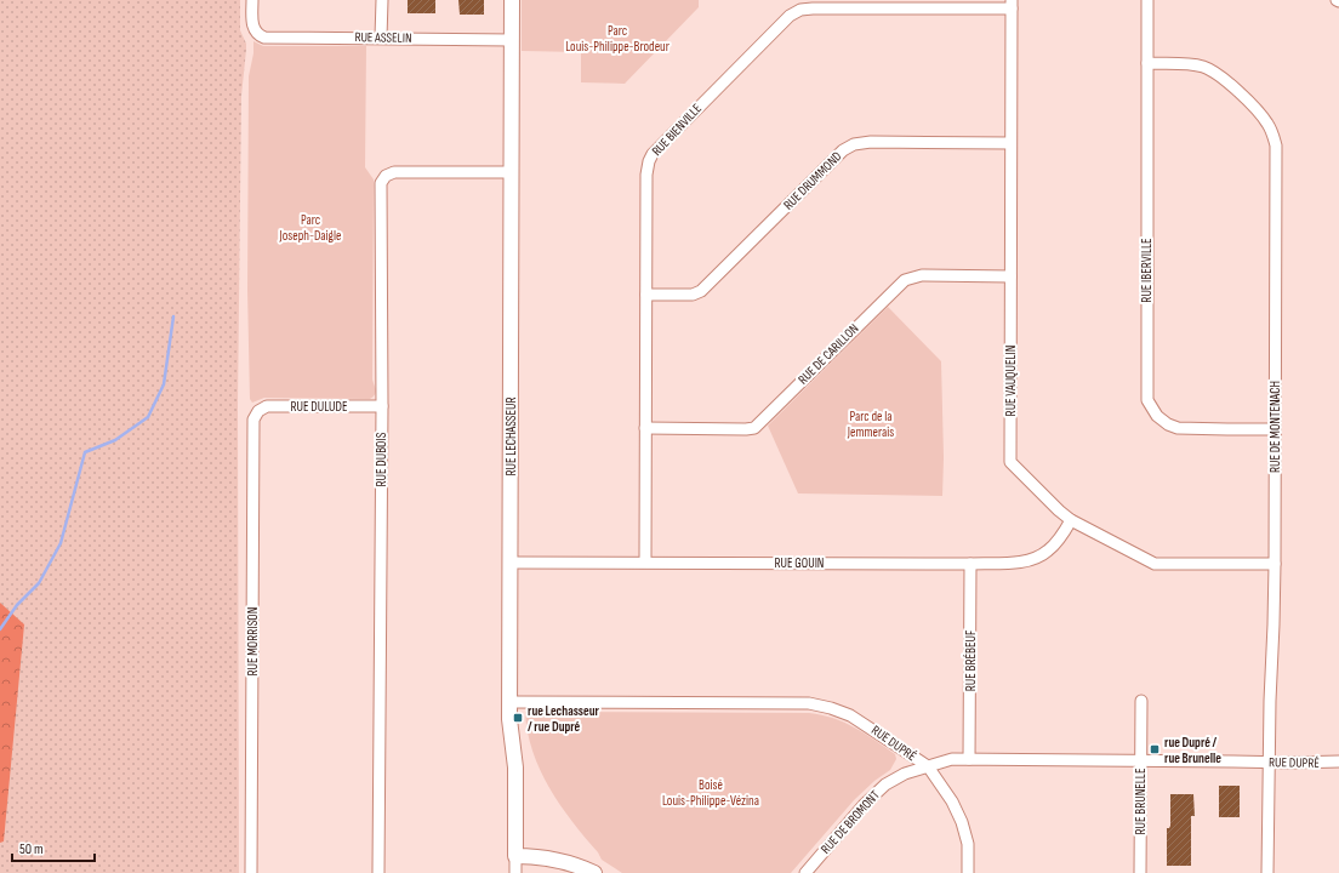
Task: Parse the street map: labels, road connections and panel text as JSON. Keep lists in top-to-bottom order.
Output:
{
  "streets": {
    "street": [
      "RUE ASSELIN",
      "RUE BIENVILLE",
      "RUE DRUMMOND",
      "RUE IBERVILLE",
      "RUE DE CARILLON",
      "RUE VAUQUELIN",
      "RUE DULUDE",
      "RUE DE MONTENACH",
      "RUE LECHASSEUR",
      "RUE DUBOIS",
      "RUE GOUIN",
      "RUE MORRISON",
      "RUE BRÉBEUF",
      "RUE DUPRÉ",
      "RUE BRUNELLE",
      "RUE DE BROMONT"
    ]
  },
  "crossings": [
    ["RUE ASSELIN", "RUE LECHASSEUR"],
    ["RUE BIENVILLE", "RUE DRUMMOND"],
    ["RUE BIENVILLE", "RUE DE CARILLON"],
    ["RUE BIENVILLE", "RUE VAUQUELIN"],
    ["RUE BIENVILLE", "RUE GOUIN"],
    ["RUE DRUMMOND", "RUE VAUQUELIN"],
    ["RUE IBERVILLE", "RUE DE MONTENACH"],
    ["RUE DE CARILLON", "RUE VAUQUELIN"],
    ["RUE VAUQUELIN", "RUE DE MONTENACH"],
    ["RUE VAUQUELIN", "RUE GOUIN"],
    ["RUE DULUDE", "RUE DUBOIS"],
    ["RUE DULUDE", "RUE MORRISON"],
    ["RUE DE MONTENACH", "RUE DUPRÉ"],
    ["RUE LECHASSEUR", "RUE DUBOIS"],
    ["RUE LECHASSEUR", "RUE GOUIN"],
    ["RUE LECHASSEUR", "RUE DUPRÉ"],
    ["RUE GOUIN", "RUE BRÉBEUF"],
    ["RUE BRÉBEUF", "RUE DUPRÉ"],
    ["RUE DUPRÉ", "RUE BRUNELLE"],
    ["RUE DUPRÉ", "RUE DE BROMONT"]
  ],
  "parks": [
    "Parc Louis-Philippe-Brodeur",
    "Parc Joseph-Daigle",
    "Parc de la Jemmerais",
    "Boisé Louis-Philippe-Vézina"
  ],
  "places": {
    "transit": ["rue Lechasseur / rue Dupré", "rue Dupré / rue Brunelle"]
  },
  "scale_bar": "50 m"
}
